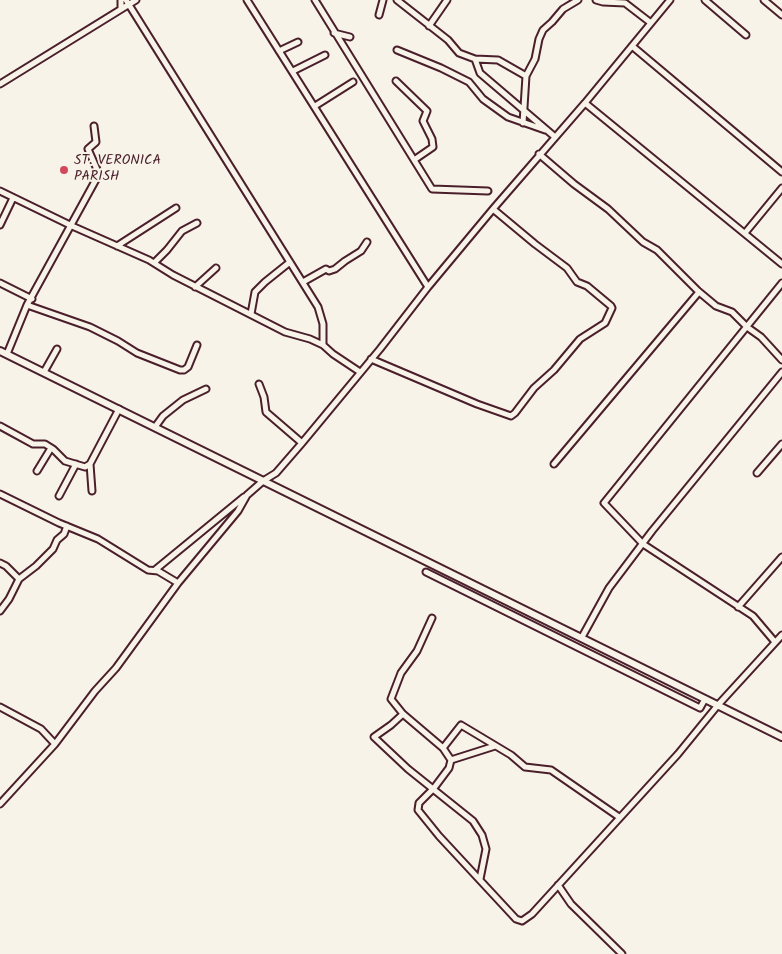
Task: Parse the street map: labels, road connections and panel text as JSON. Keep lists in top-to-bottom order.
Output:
{
  "places": ["ST. VERONICA PARISH"]
}
